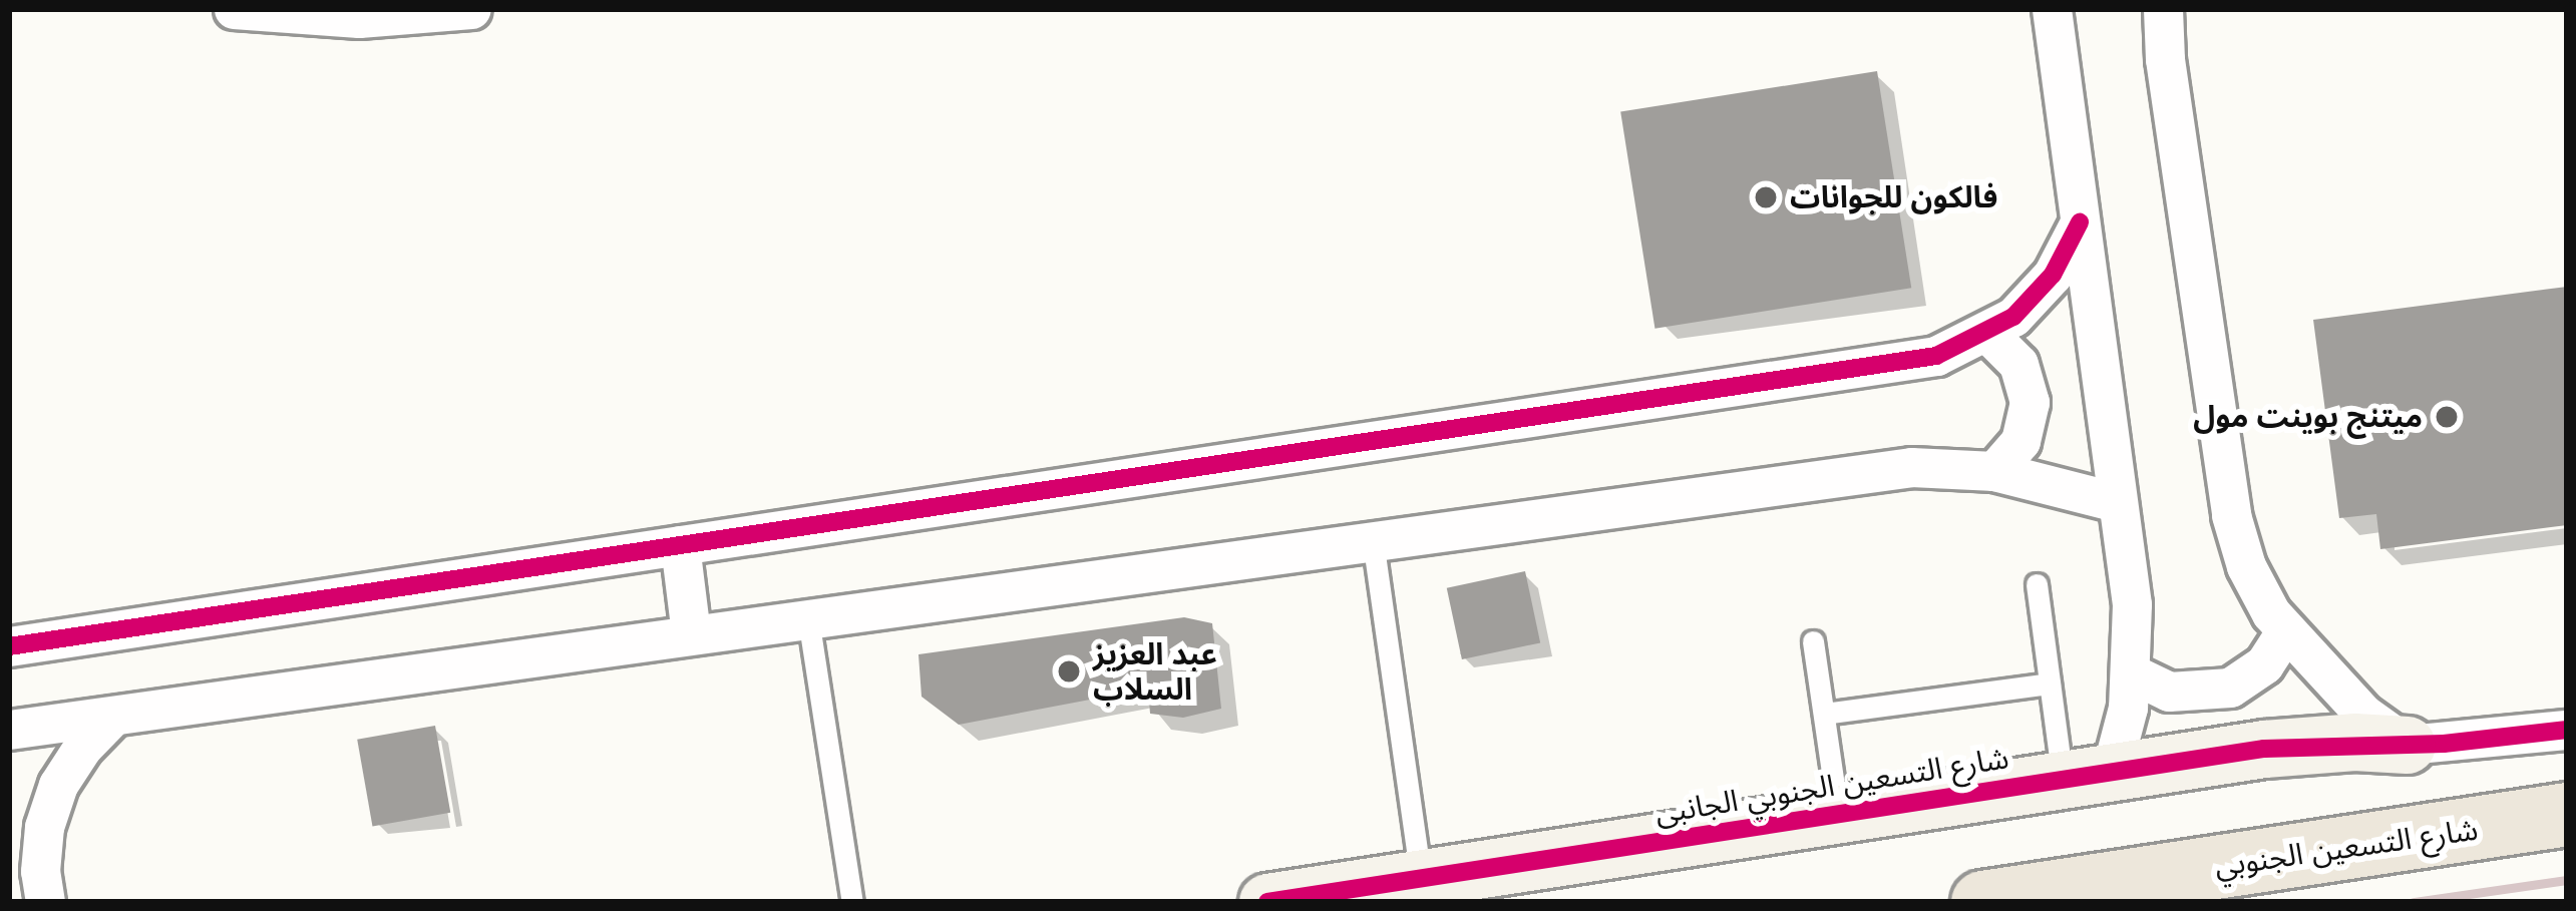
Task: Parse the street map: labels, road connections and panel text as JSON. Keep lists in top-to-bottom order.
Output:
{
  "streets": {
    "main road": ["شارع التسعين الجنوبي"],
    "street": ["شارع التسعين الجنوبي الجانبى"]
  },
  "places": ["فالكون للجوانات", "ميتنج بوينت مول", "عبد العزيز السلاب"]
}
